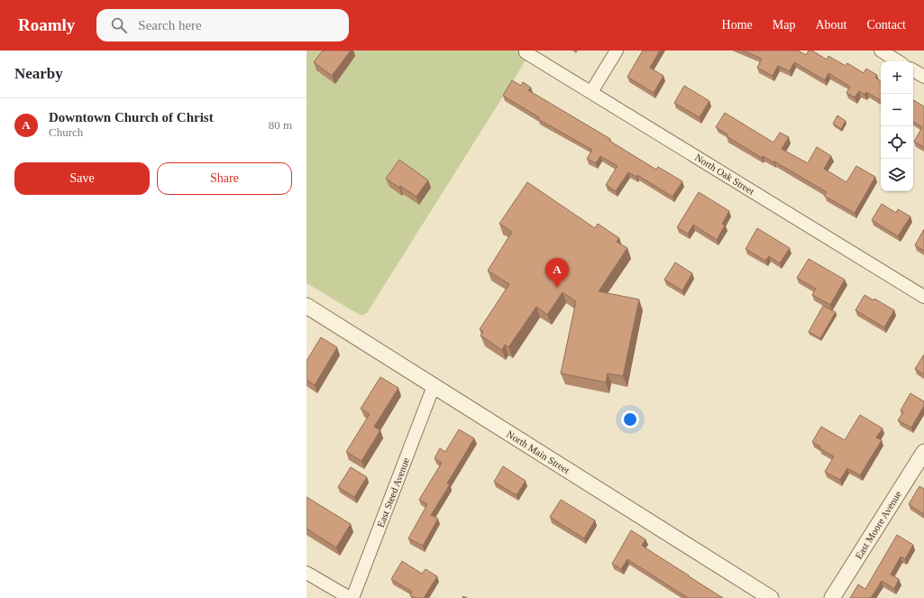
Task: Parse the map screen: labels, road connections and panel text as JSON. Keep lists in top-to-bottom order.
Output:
{
  "streets": {
    "street": [
      "North Oak Street",
      "North Main Street",
      "East Steed Avenue",
      "East Moore Avenue"
    ]
  },
  "crossings": [
    ["North Main Street", "East Steed Avenue"]
  ],
  "page": {
    "header": "Roamly",
    "search": "Search here",
    "nav": [
      "Home",
      "Map",
      "About",
      "Contact"
    ],
    "heading": "Nearby",
    "map_buttons": ["+", "−"],
    "list": [
      {
        "mark": "A",
        "name": "Downtown Church of Christ",
        "note": "Church",
        "value": "80 m"
      }
    ],
    "buttons": ["Save", "Share"],
    "pins": "A"
  }
}
